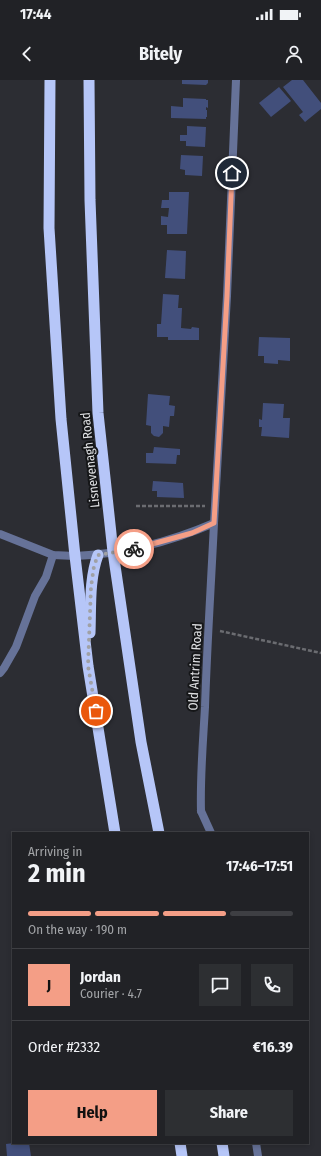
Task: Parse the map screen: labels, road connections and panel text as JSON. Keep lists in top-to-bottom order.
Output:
{
  "streets": {
    "highway": ["Lisnevenagh Road"],
    "street": ["Old Antrim Road"]
  },
  "page": {
    "status": "17:44",
    "header": "Bitely",
    "heading": ["2 min", "Arriving in", "17:46–17:51"],
    "panel": [
      "Jordan",
      "Courier · 4.7",
      "Order #2332",
      "€16.39"
    ],
    "bar": "On the way · 190 m",
    "round": "J",
    "buttons": ["Help", "Share"]
  }
}
